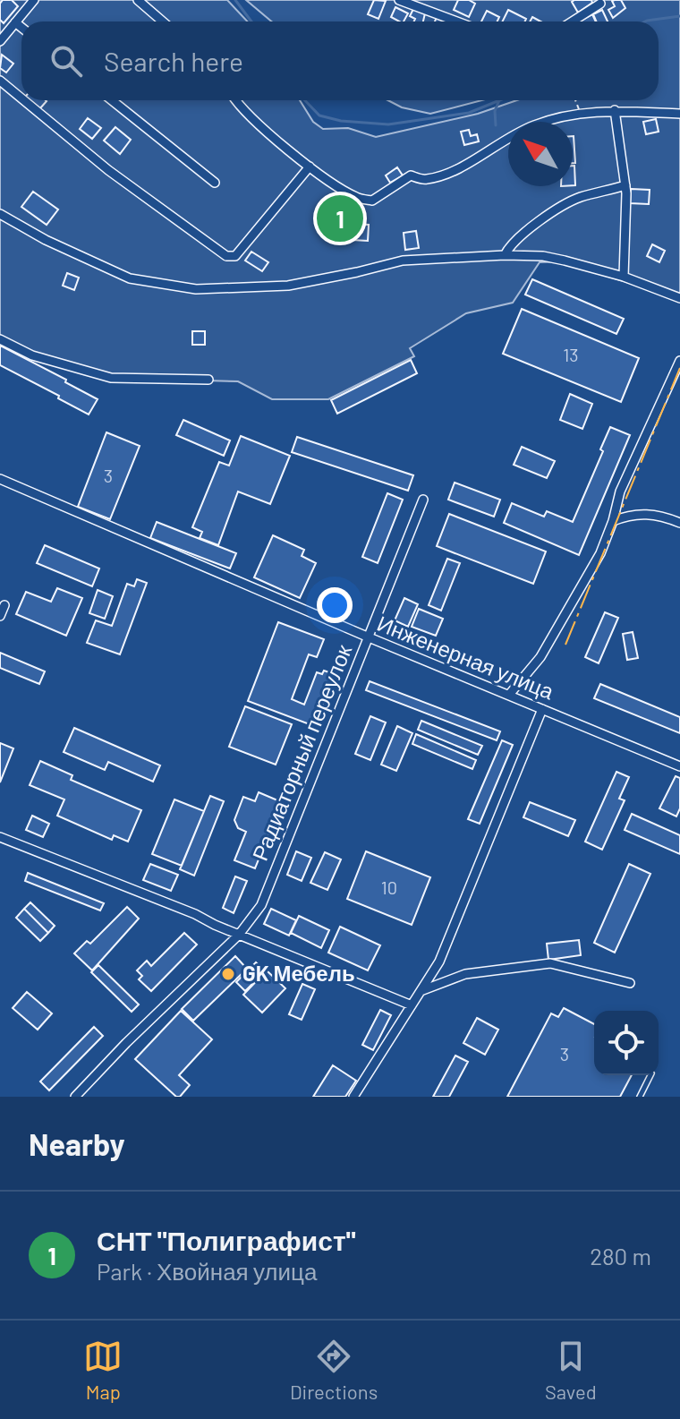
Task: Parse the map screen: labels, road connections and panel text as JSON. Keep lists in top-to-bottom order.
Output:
{
  "streets": {
    "street": ["Инженерная улица", "Радиаторный переулок"]
  },
  "crossings": [
    ["Инженерная улица", "Радиаторный переулок"]
  ],
  "places": ["GK Мебель"],
  "house_numbers": [
    "13",
    "3",
    "10",
    "3"
  ],
  "north": "top left",
  "page": {
    "search": "Search here",
    "pins": "1",
    "heading": "Nearby",
    "list": [
      {
        "mark": "1",
        "name": "СНТ \"Полиграфист\"",
        "note": "Park · Хвойная улица",
        "value": "280 m"
      }
    ],
    "nav": ["Map", "Directions", "Saved"]
  }
}
